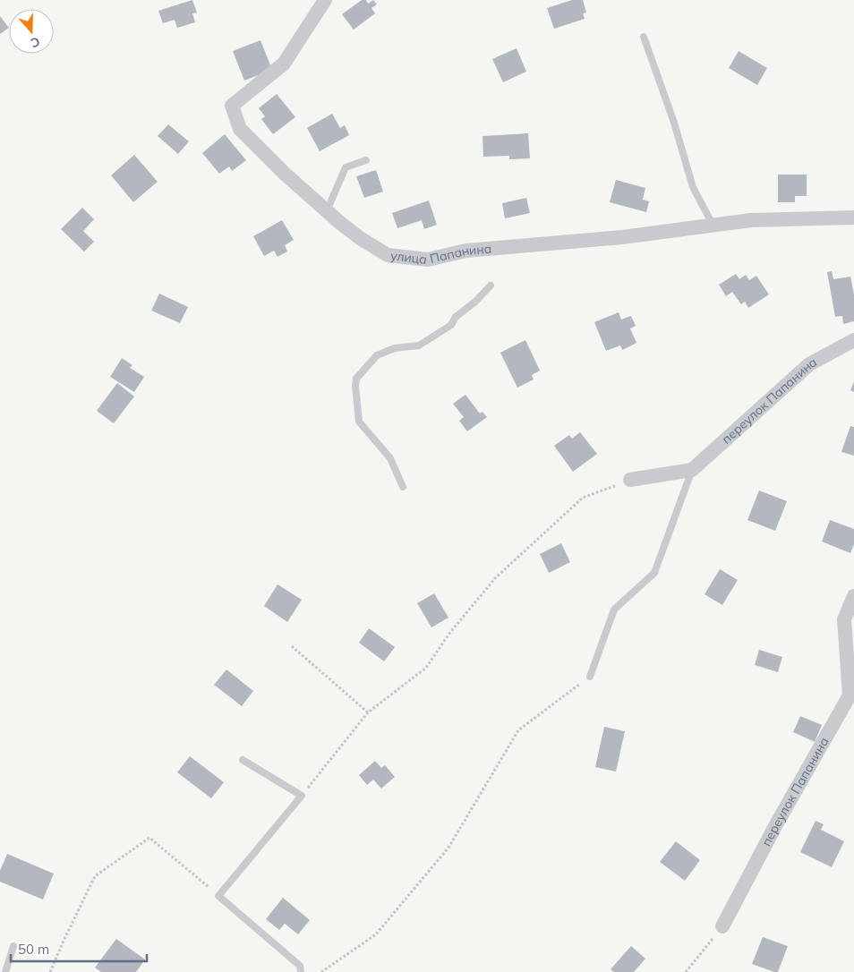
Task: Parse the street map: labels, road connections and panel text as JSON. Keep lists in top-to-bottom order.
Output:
{
  "streets": {
    "street": ["улица Папанина", "переулок Папанина"]
  },
  "scale_bar": "50 m",
  "north": "bottom"
}
